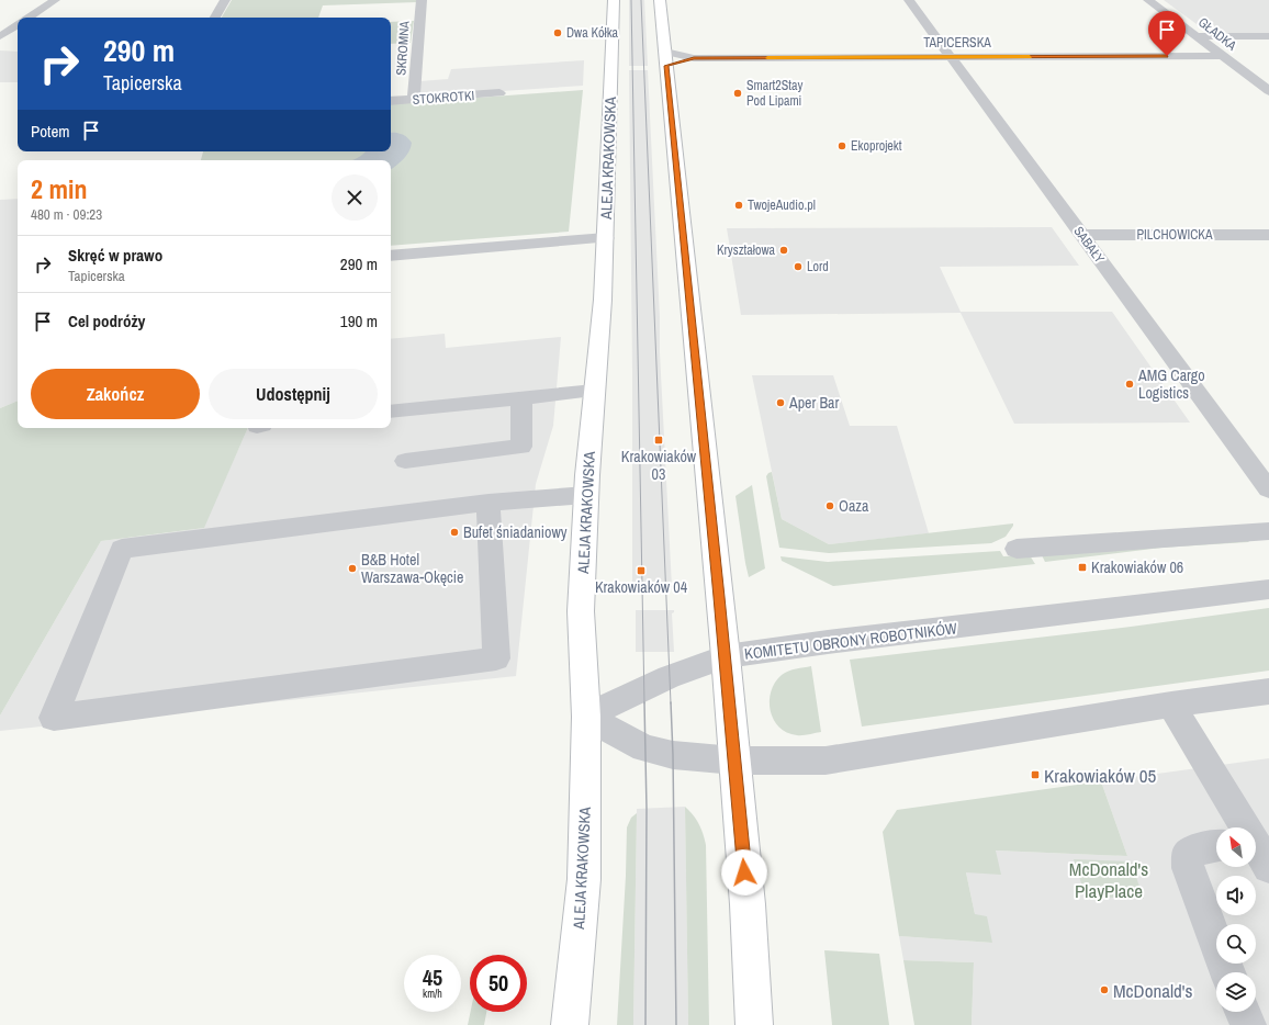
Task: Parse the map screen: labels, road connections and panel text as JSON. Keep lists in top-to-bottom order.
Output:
{
  "streets": {
    "main road": ["ALEJA KRAKOWSKA"],
    "street": [
      "GŁADKA",
      "TAPICERSKA",
      "SKROMNA",
      "STOKROTKI",
      "PILCHOWICKA",
      "SABAŁY",
      "KOMITETU OBRONY ROBOTNIKÓW"
    ]
  },
  "crossings": [
    ["GŁADKA", "TAPICERSKA"],
    ["TAPICERSKA", "SABAŁY"],
    ["SKROMNA", "STOKROTKI"],
    ["ALEJA KRAKOWSKA", "KOMITETU OBRONY ROBOTNIKÓW"],
    ["PILCHOWICKA", "SABAŁY"]
  ],
  "parks": ["McDonald's PlayPlace"],
  "places": {
    "other": [
      "Dwa Kółka",
      "Smart2Stay Pod Lipami",
      "Ekoprojekt",
      "TwojeAudio.pl",
      "Kryształowa",
      "Lord",
      "AMG Cargo Logistics",
      "Aper Bar",
      "Oaza",
      "Bufet śniadaniowy",
      "B&B Hotel Warszawa-Okęcie",
      "McDonald's"
    ],
    "transit": [
      "Krakowiaków 03",
      "Krakowiaków 06",
      "Krakowiaków 04",
      "Krakowiaków 05"
    ]
  },
  "north": "top left",
  "page": {
    "turn": ["290 m", "Tapicerska"],
    "then": "Potem",
    "heading": ["2 min", "480 m · 09:23"],
    "list": [
      {
        "name": "Skręć w prawo",
        "note": "Tapicerska",
        "value": "290 m"
      },
      {
        "name": "Cel podróży",
        "value": "190 m"
      }
    ],
    "buttons": ["Zakończ", "Udostępnij"],
    "speed": "45 km/h",
    "limit": "50"
  }
}
